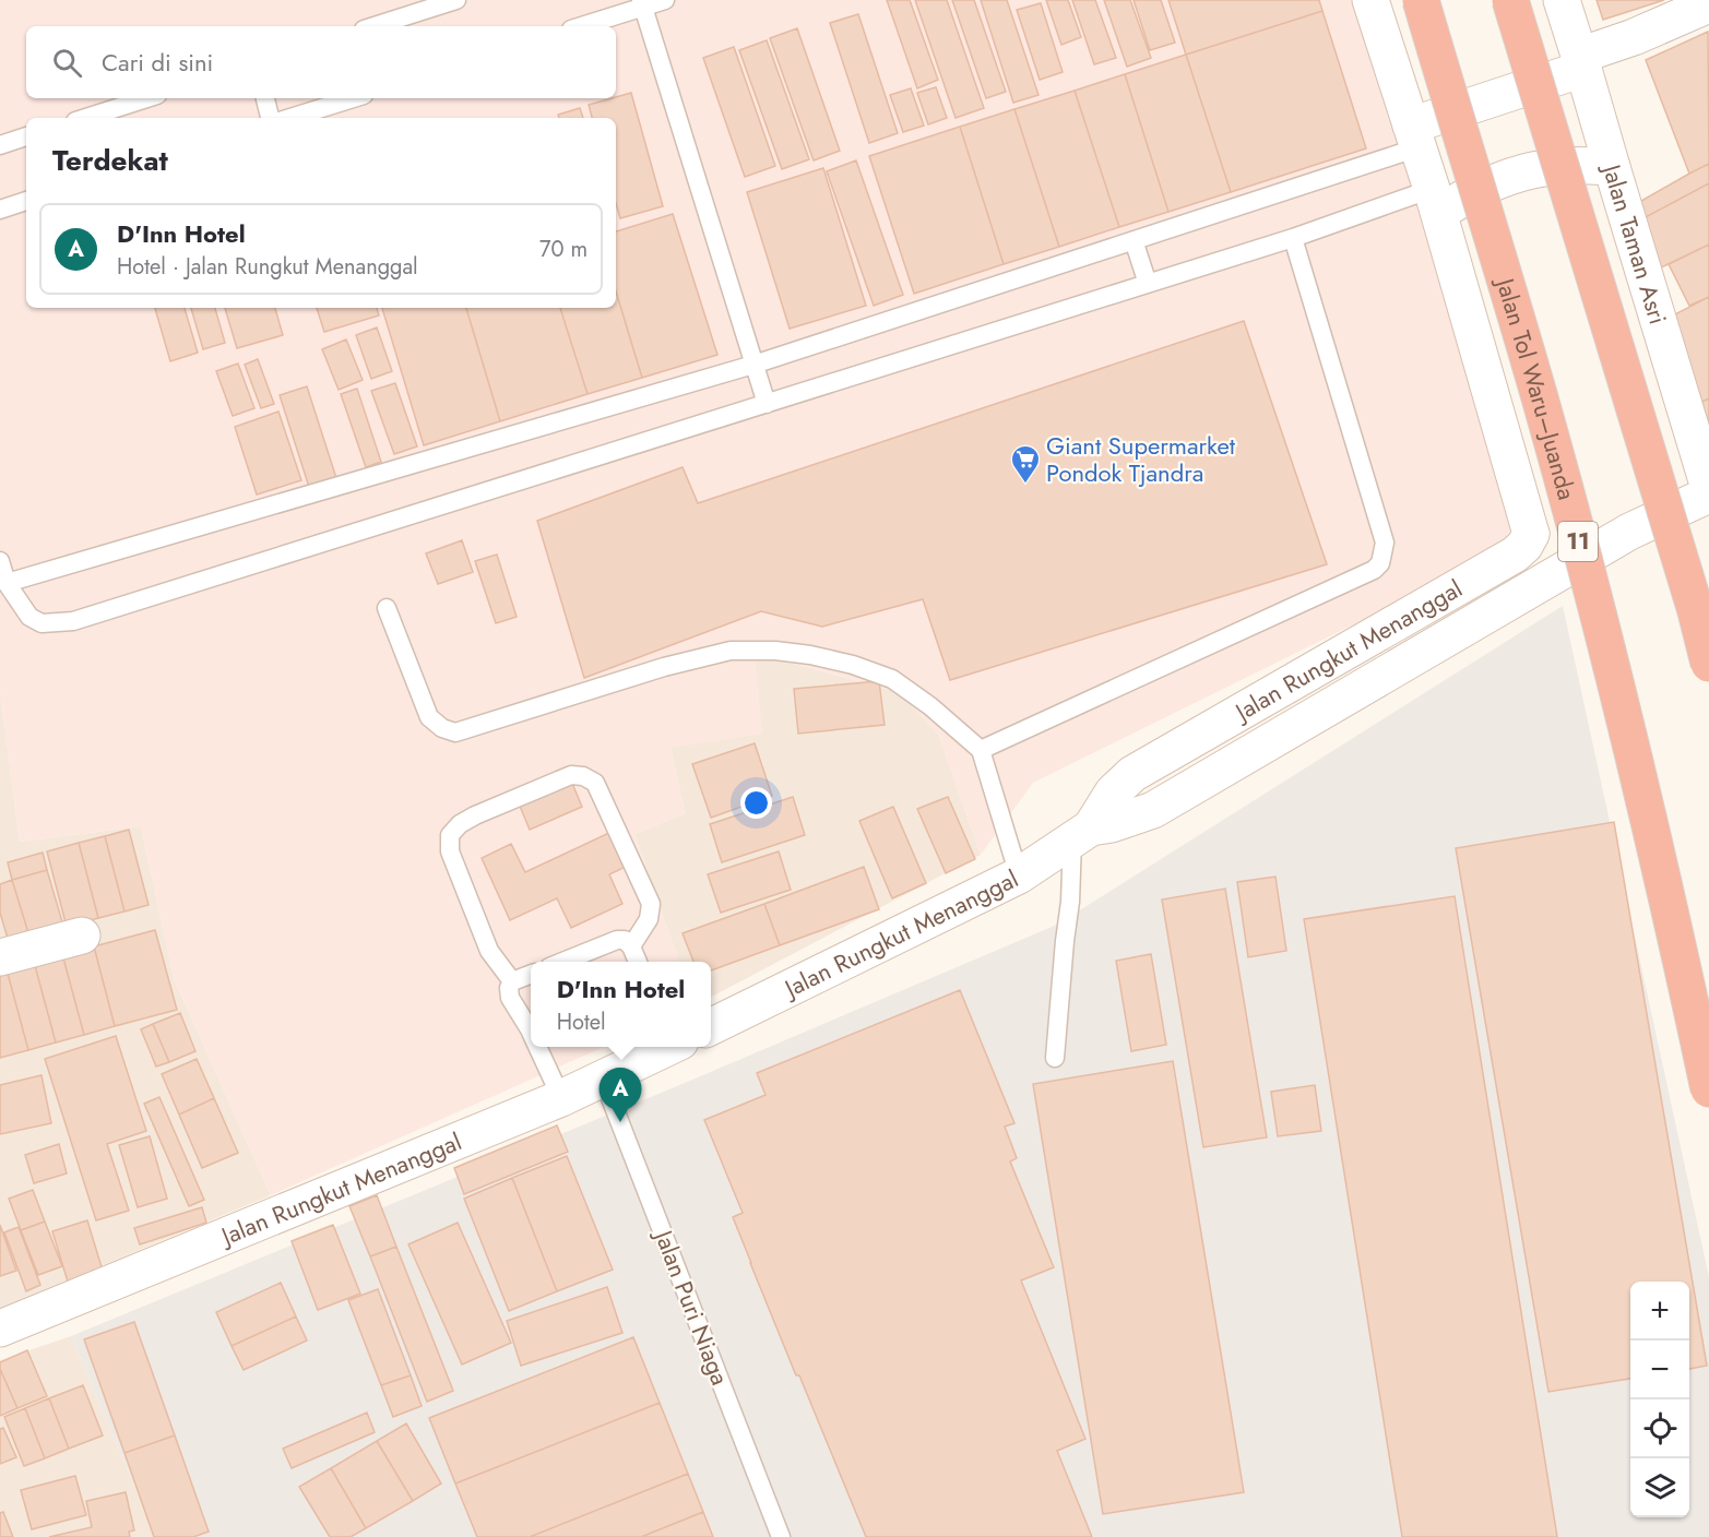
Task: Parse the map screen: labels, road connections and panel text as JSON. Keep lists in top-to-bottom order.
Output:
{
  "streets": {
    "highway": ["Jalan Tol Waru–Juanda", "11"],
    "main road": ["Jalan Taman Asri", "Jalan Rungkut Menanggal"],
    "lane": ["Jalan Puri Niaga"]
  },
  "crossings": [
    ["Jalan Rungkut Menanggal", "Jalan Puri Niaga"]
  ],
  "places": {
    "supermarket": ["Giant Supermarket Pondok Tjandra"]
  },
  "page": {
    "search": "Cari di sini",
    "heading": "Terdekat",
    "list": [
      {
        "mark": "A",
        "name": "D'Inn Hotel",
        "note": "Hotel · Jalan Rungkut Menanggal",
        "value": "70 m"
      }
    ],
    "popup": ["D'Inn Hotel", "Hotel"],
    "pins": "A",
    "map_buttons": ["+", "−"]
  }
}
